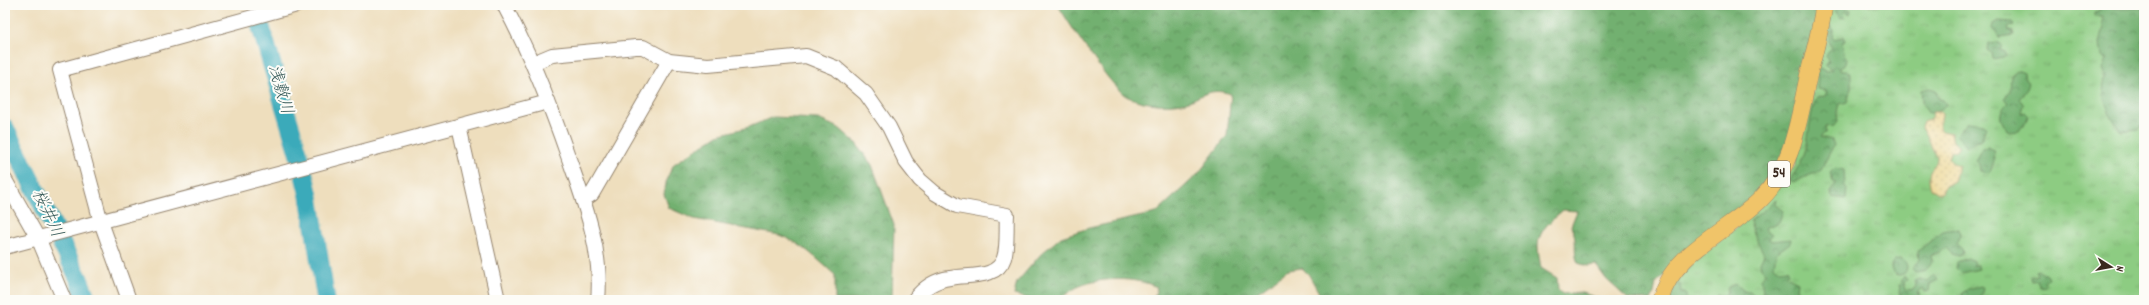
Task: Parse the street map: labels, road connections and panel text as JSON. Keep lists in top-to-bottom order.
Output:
{
  "streets": {
    "main road": ["54"]
  },
  "water": ["浅敷川", "桜井川"],
  "north": "right"
}
